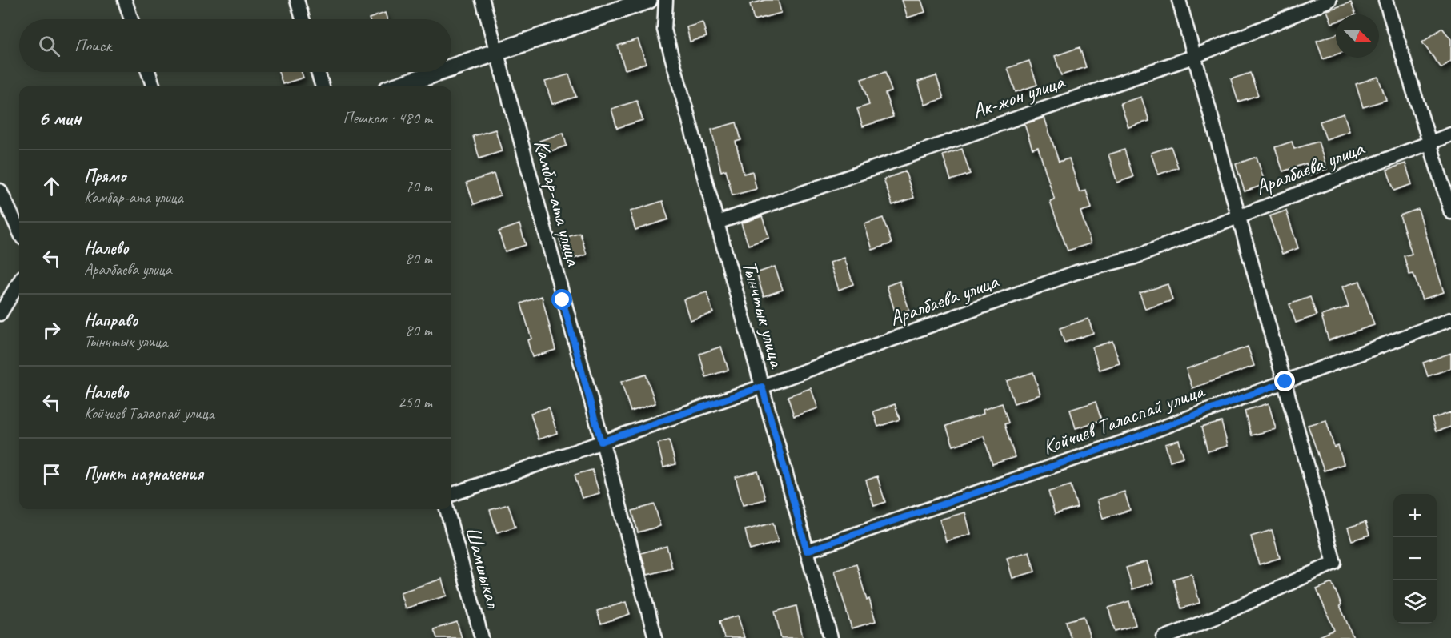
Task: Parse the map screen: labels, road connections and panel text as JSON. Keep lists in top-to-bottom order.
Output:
{
  "streets": {
    "street": [
      "Ак-жон улица",
      "Аралбаева улица",
      "Камбар-ата улица",
      "Тынчтык улица",
      "Койчиев Таласпай улица",
      "Шамшыкал"
    ]
  },
  "crossings": [
    ["Ак-жон улица", "Тынчтык улица"],
    ["Аралбаева улица", "Камбар-ата улица"],
    ["Аралбаева улица", "Тынчтык улица"],
    ["Тынчтык улица", "Койчиев Таласпай улица"]
  ],
  "north": "bottom right",
  "page": {
    "search": "Поиск",
    "heading": ["6 мин", "Пешком · 480 m"],
    "list": [
      ["Прямо", "Камбар-ата улица", "70 m"],
      ["Налево", "Аралбаева улица", "80 m"],
      ["Направо", "Тынчтык улица", "80 m"],
      ["Налево", "Койчиев Таласпай улица", "250 m"],
      "Пункт назначения"
    ],
    "map_buttons": ["+", "−"]
  }
}
